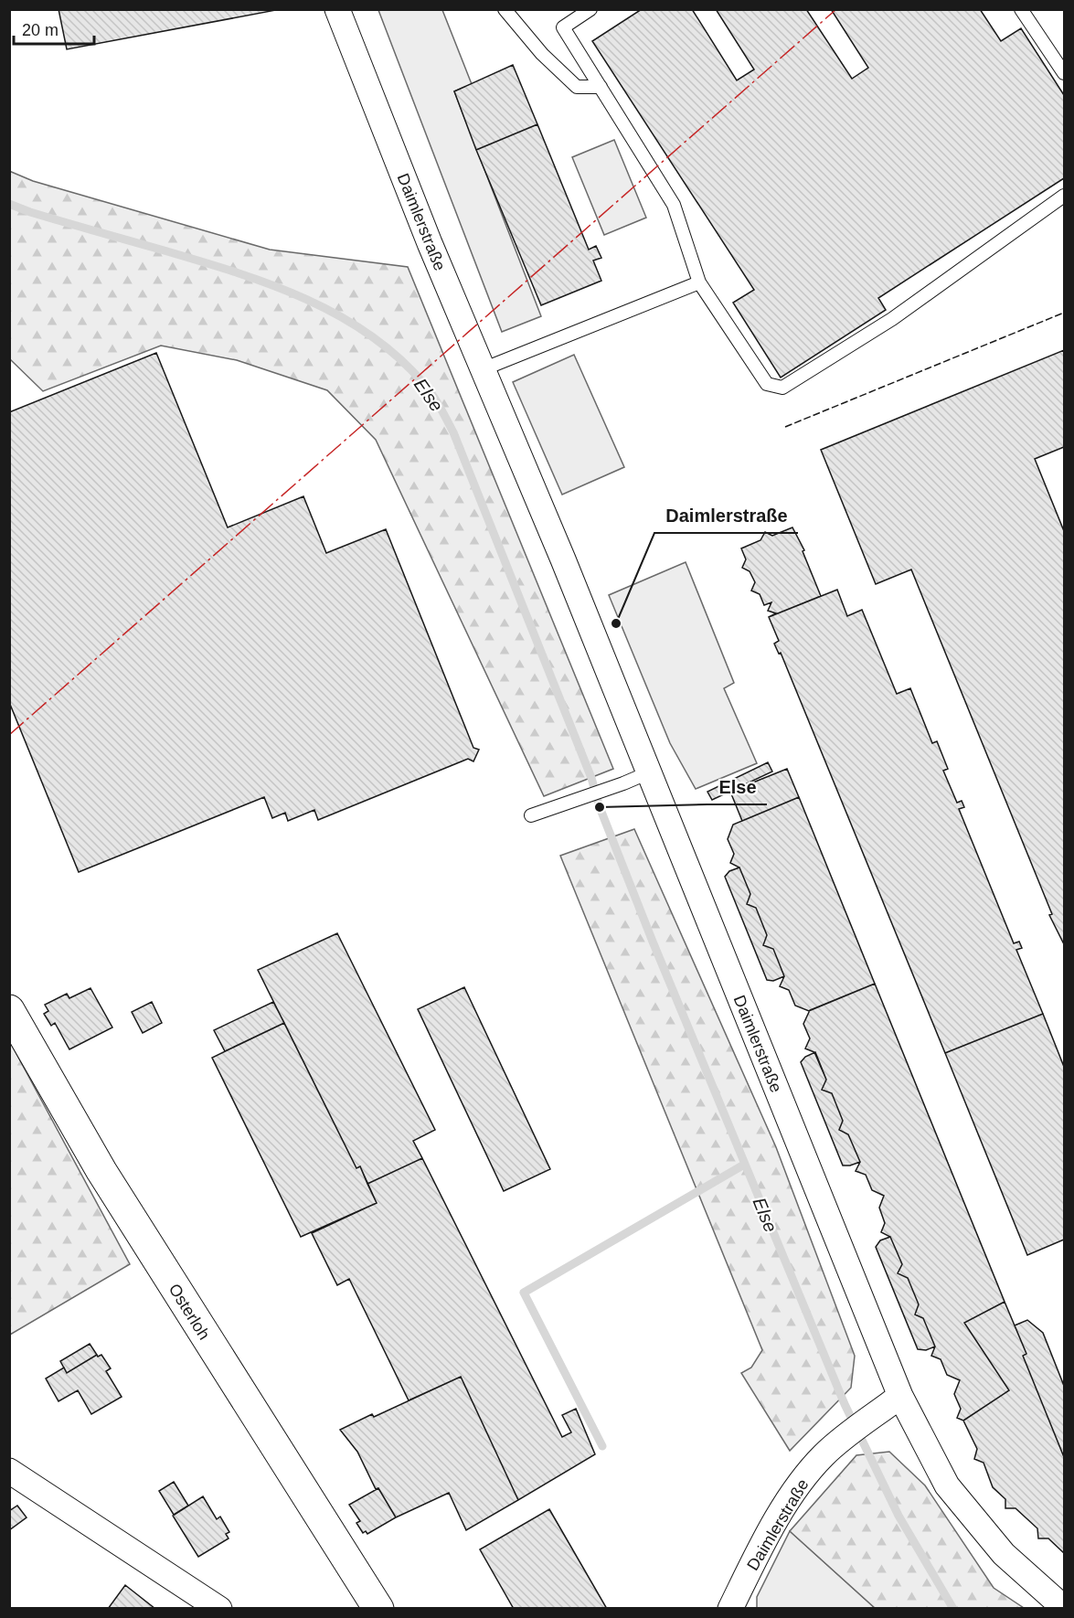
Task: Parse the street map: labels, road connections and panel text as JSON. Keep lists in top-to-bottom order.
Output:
{
  "streets": {
    "main road": ["Osterloh"],
    "street": ["Daimlerstraße"]
  },
  "water": ["Else"],
  "places": ["Daimlerstraße", "Else"],
  "scale_bar": "20 m"
}
